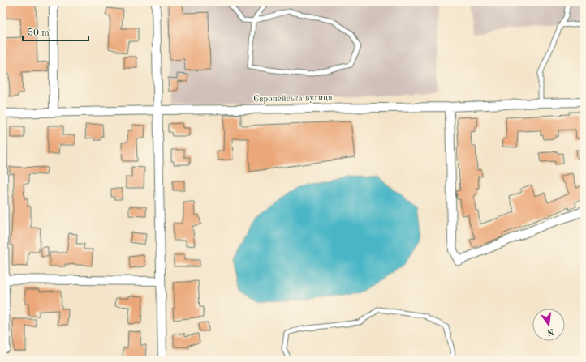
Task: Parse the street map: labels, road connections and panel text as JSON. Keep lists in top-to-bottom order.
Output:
{
  "streets": {
    "street": ["Європейська вулиця"]
  },
  "scale_bar": "50 m",
  "north": "bottom"
}
